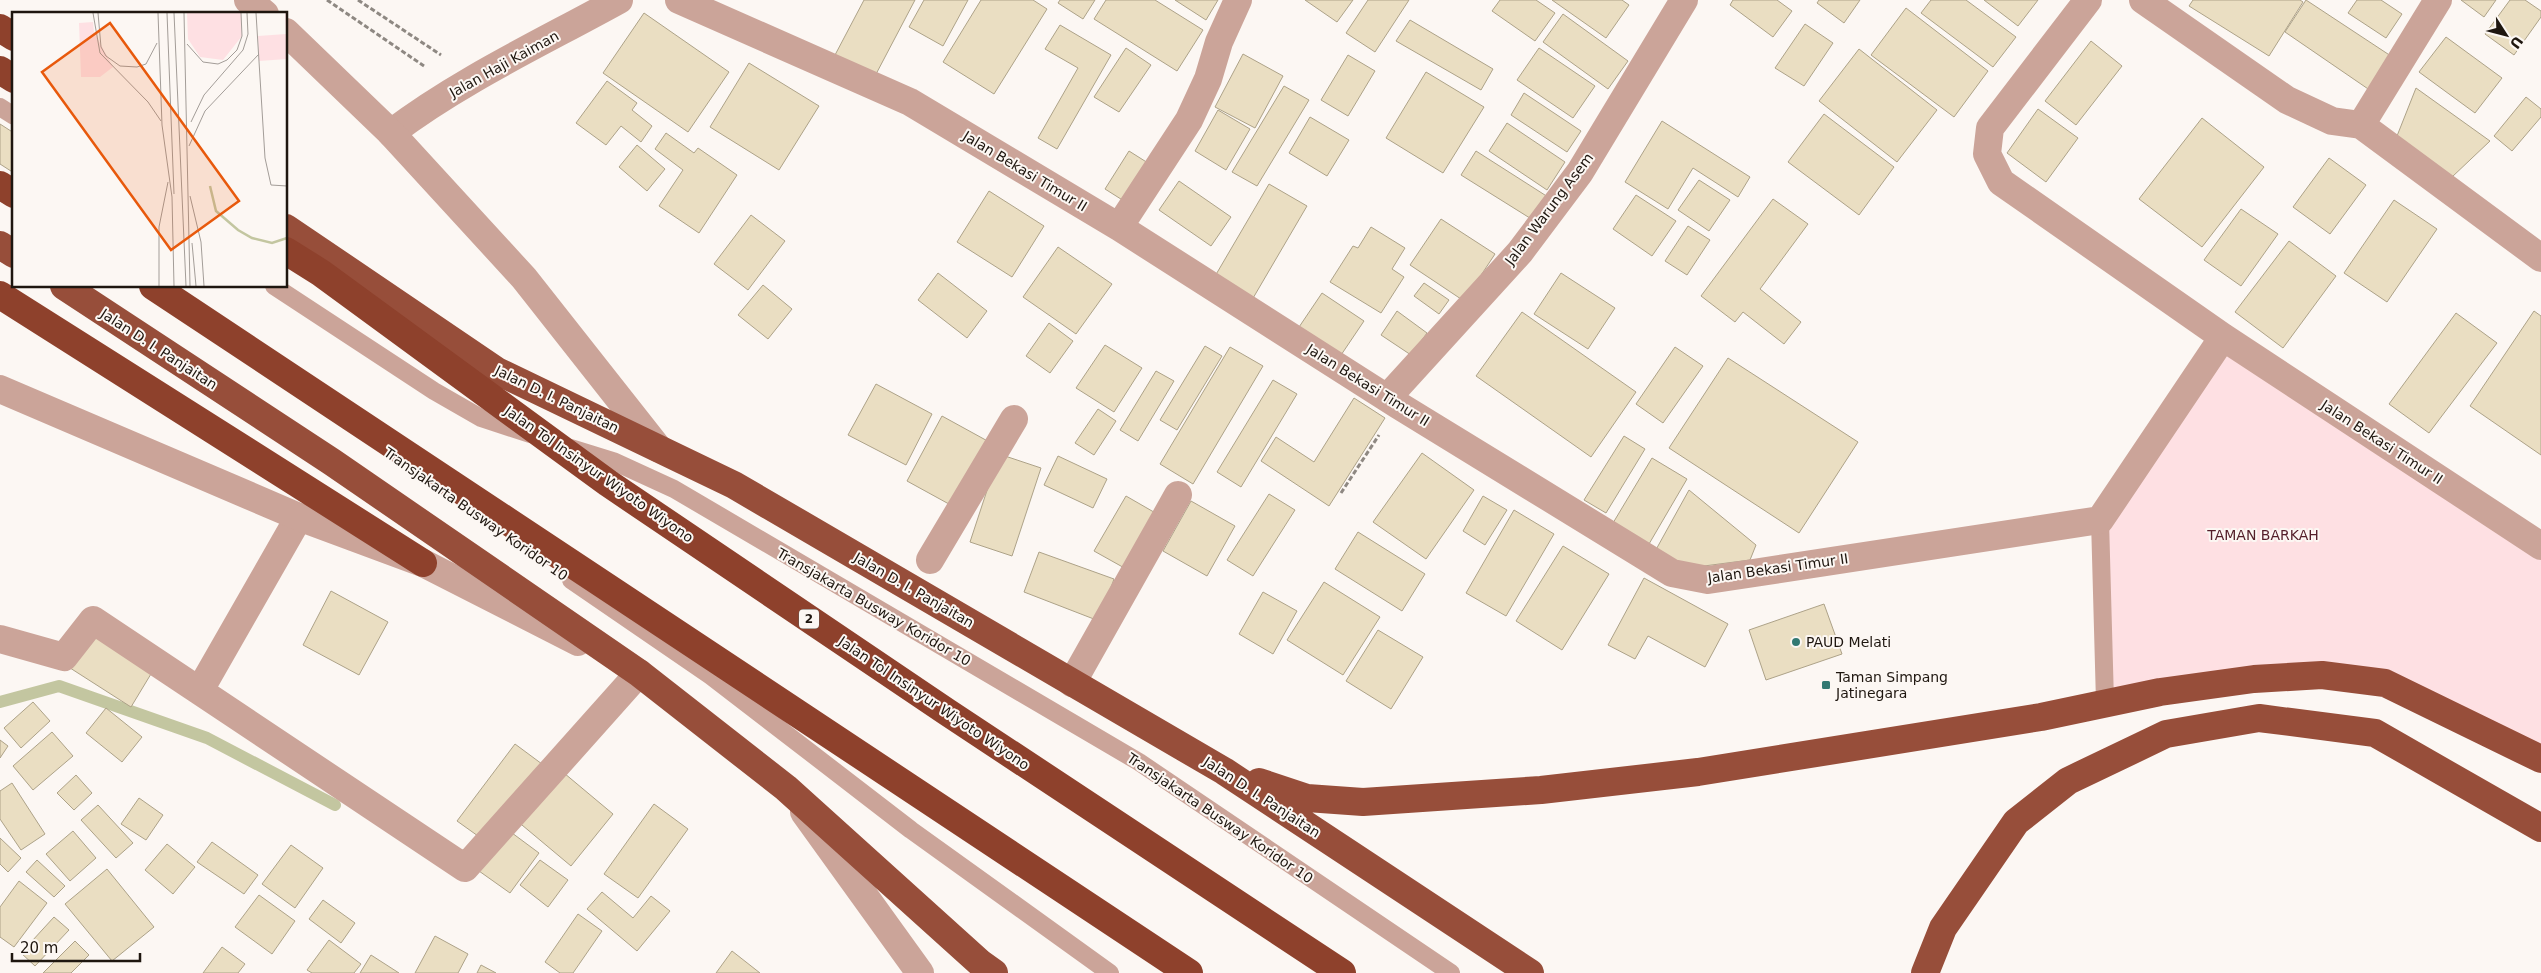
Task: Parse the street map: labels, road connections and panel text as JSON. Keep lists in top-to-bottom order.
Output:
{
  "streets": {
    "highway": ["Jalan D. I. Panjaitan", "Jalan Tol Insinyur Wiyoto Wiyono", "2"],
    "street": ["Jalan Haji Kaiman", "Jalan Bekasi Timur II", "Jalan Warung Asem"],
    "lane": ["Transjakarta Busway Koridor 10"]
  },
  "crossings": [
    ["Jalan Bekasi Timur II", "Jalan Warung Asem"]
  ],
  "parks": ["TAMAN BARKAH"],
  "places": {
    "other": ["PAUD Melati"],
    "transit": ["Taman Simpang Jatinegara"]
  },
  "scale_bar": "20 m",
  "north": "bottom right"
}
